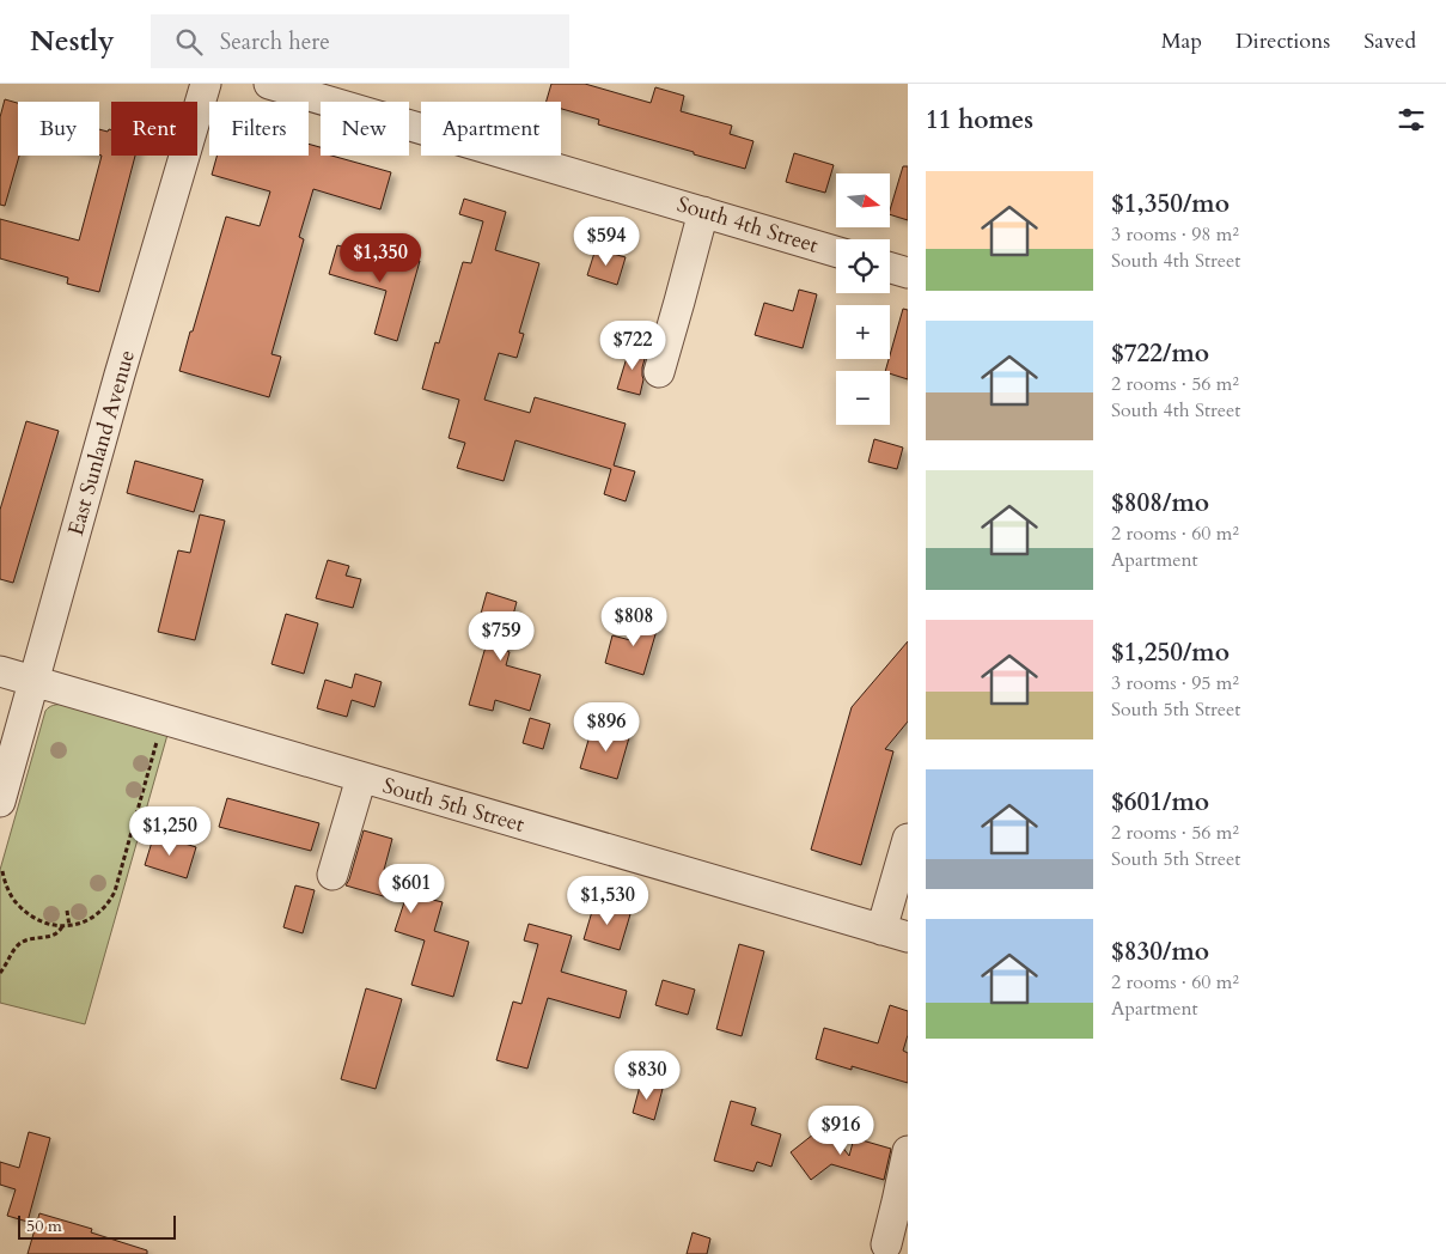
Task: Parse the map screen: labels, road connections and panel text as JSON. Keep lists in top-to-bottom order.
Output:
{
  "streets": {
    "street": ["South 4th Street", "East Sunland Avenue", "South 5th Street"]
  },
  "crossings": [
    ["East Sunland Avenue", "South 5th Street"]
  ],
  "scale_bar": "50 m",
  "north": "right",
  "page": {
    "header": "Nestly",
    "search": "Search here",
    "nav": ["Map", "Directions", "Saved"],
    "heading": "11 homes",
    "chip": [
      "Buy",
      "Rent",
      "Filters",
      "New",
      "Apartment"
    ],
    "list": [
      {
        "name": "$1,350/mo",
        "note": "3 rooms · 98 m² · South 4th Street"
      },
      {
        "name": "$722/mo",
        "note": "2 rooms · 56 m² · South 4th Street"
      },
      {
        "name": "$808/mo",
        "note": "2 rooms · 60 m² · Apartment"
      },
      {
        "name": "$1,250/mo",
        "note": "3 rooms · 95 m² · South 5th Street"
      },
      {
        "name": "$601/mo",
        "note": "2 rooms · 56 m² · South 5th Street"
      },
      {
        "name": "$830/mo",
        "note": "2 rooms · 60 m² · Apartment"
      }
    ],
    "map_buttons": ["+", "−"],
    "price": [
      "$594",
      "$1,350",
      "$722",
      "$808",
      "$759",
      "$896",
      "$1,250",
      "$601",
      "$1,530",
      "$830",
      "$916"
    ],
    "scale": "50 m"
  }
}
